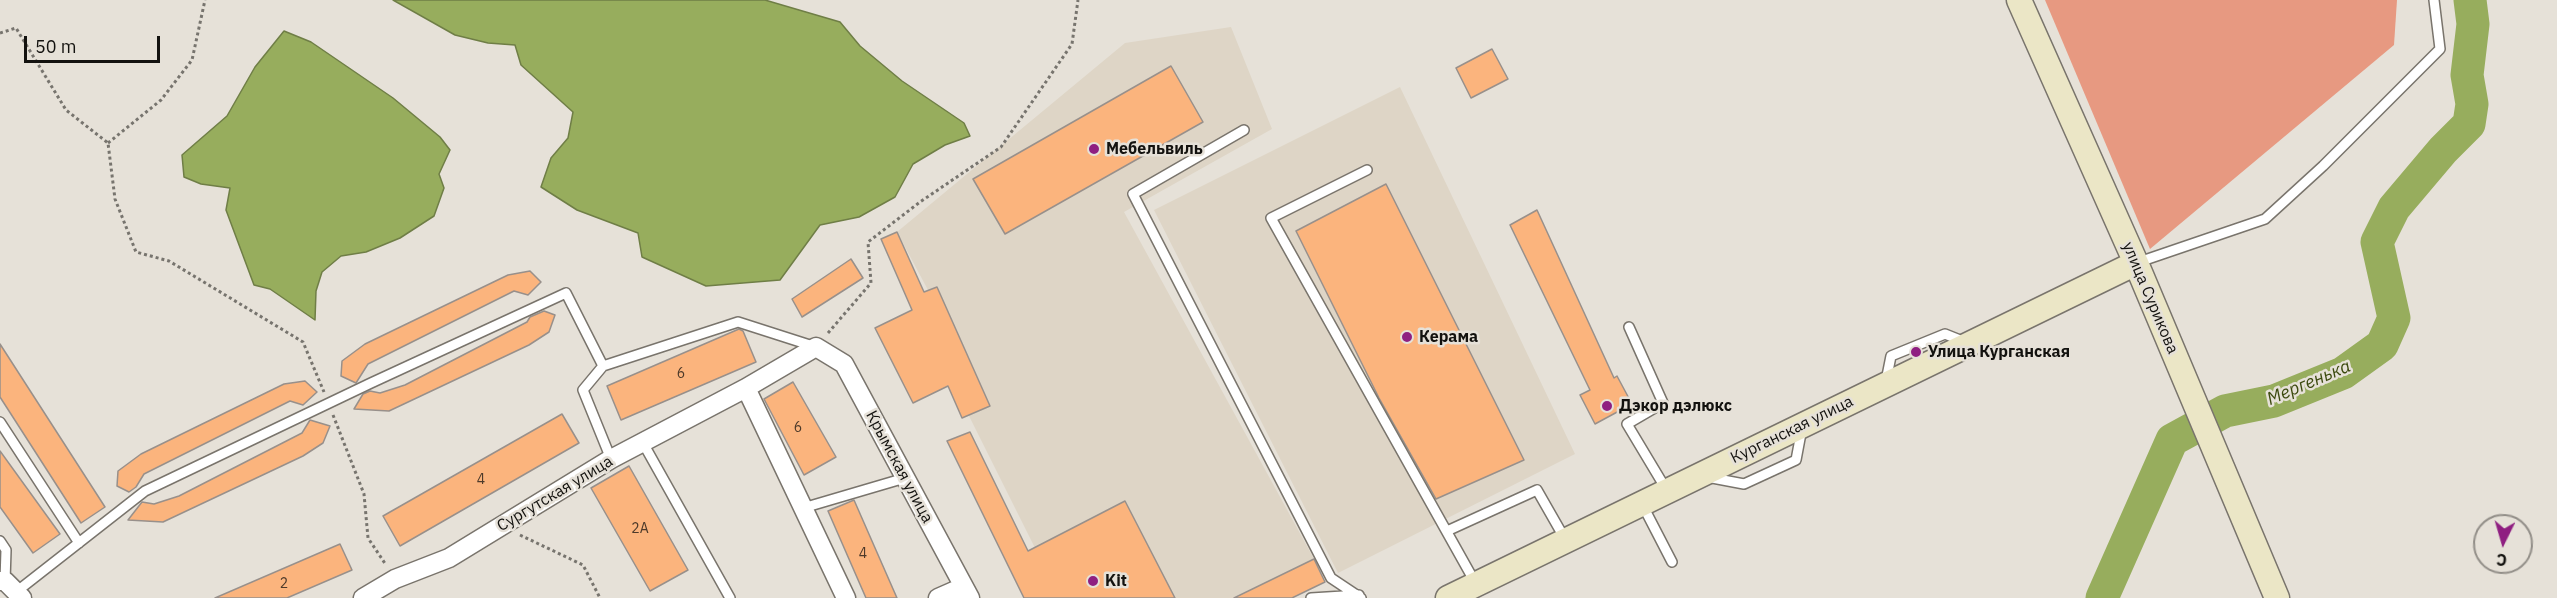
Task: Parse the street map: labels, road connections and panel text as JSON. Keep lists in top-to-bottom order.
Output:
{
  "streets": {
    "main road": ["улица Сурикова", "Курганская улица"],
    "street": ["Крымская улица", "Сургутская улица"]
  },
  "crossings": [
    ["улица Сурикова", "Курганская улица"],
    ["Крымская улица", "Сургутская улица"]
  ],
  "water": ["Мергенька"],
  "places": [
    "Мебельвиль",
    "Керама",
    "Улица Курганская",
    "Дэкор дэлюкс",
    "Kit"
  ],
  "house_numbers": [
    "6",
    "6",
    "4",
    "2А",
    "4",
    "2"
  ],
  "scale_bar": "50 m",
  "north": "bottom"
}
